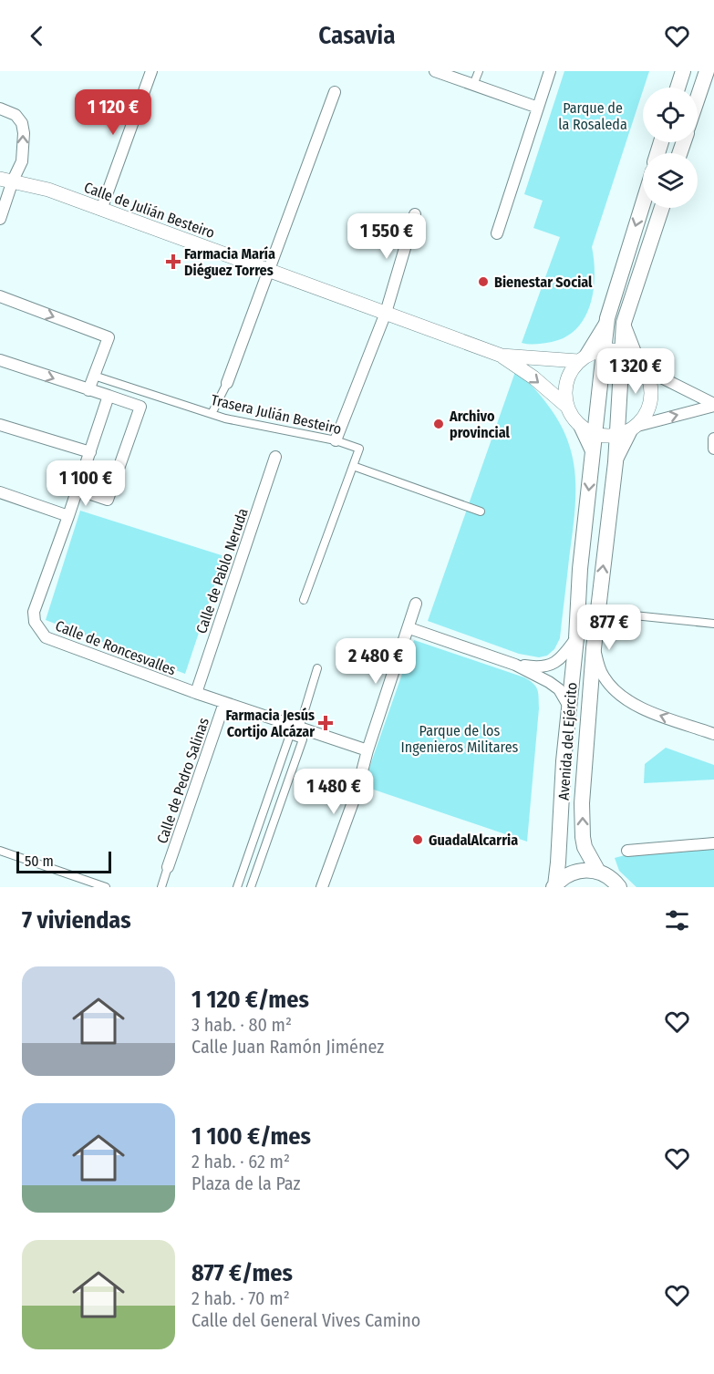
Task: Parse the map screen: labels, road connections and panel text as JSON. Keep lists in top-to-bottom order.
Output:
{
  "streets": {
    "main road": ["Avenida del Ejército"],
    "street": [
      "Calle de Julián Besteiro",
      "Trasera Julián Besteiro",
      "Calle de Pablo Neruda",
      "Calle de Roncesvalles",
      "Calle de Pedro Salinas"
    ]
  },
  "crossings": [
    ["Calle de Pablo Neruda", "Calle de Roncesvalles"],
    ["Calle de Roncesvalles", "Calle de Pedro Salinas"]
  ],
  "parks": ["Parque de la Rosaleda", "Parque de los Ingenieros Militares"],
  "places": {
    "health": ["Farmacia María Diéguez Torres", "Farmacia Jesús Cortijo Alcázar"],
    "other": ["Bienestar Social", "Archivo provincial", "GuadalAlcarria"]
  },
  "scale_bar": "50 m",
  "page": {
    "header": "Casavia",
    "price": [
      "1 120 €",
      "1 550 €",
      "1 320 €",
      "1 100 €",
      "877 €",
      "2 480 €",
      "1 480 €"
    ],
    "scale": "50 m",
    "heading": "7 viviendas",
    "list": [
      {
        "name": "1 120 €/mes",
        "note": "3 hab. · 80 m² · Calle Juan Ramón Jiménez"
      },
      {
        "name": "1 100 €/mes",
        "note": "2 hab. · 62 m² · Plaza de la Paz"
      },
      {
        "name": "877 €/mes",
        "note": "2 hab. · 70 m² · Calle del General Vives Camino"
      }
    ]
  }
}
